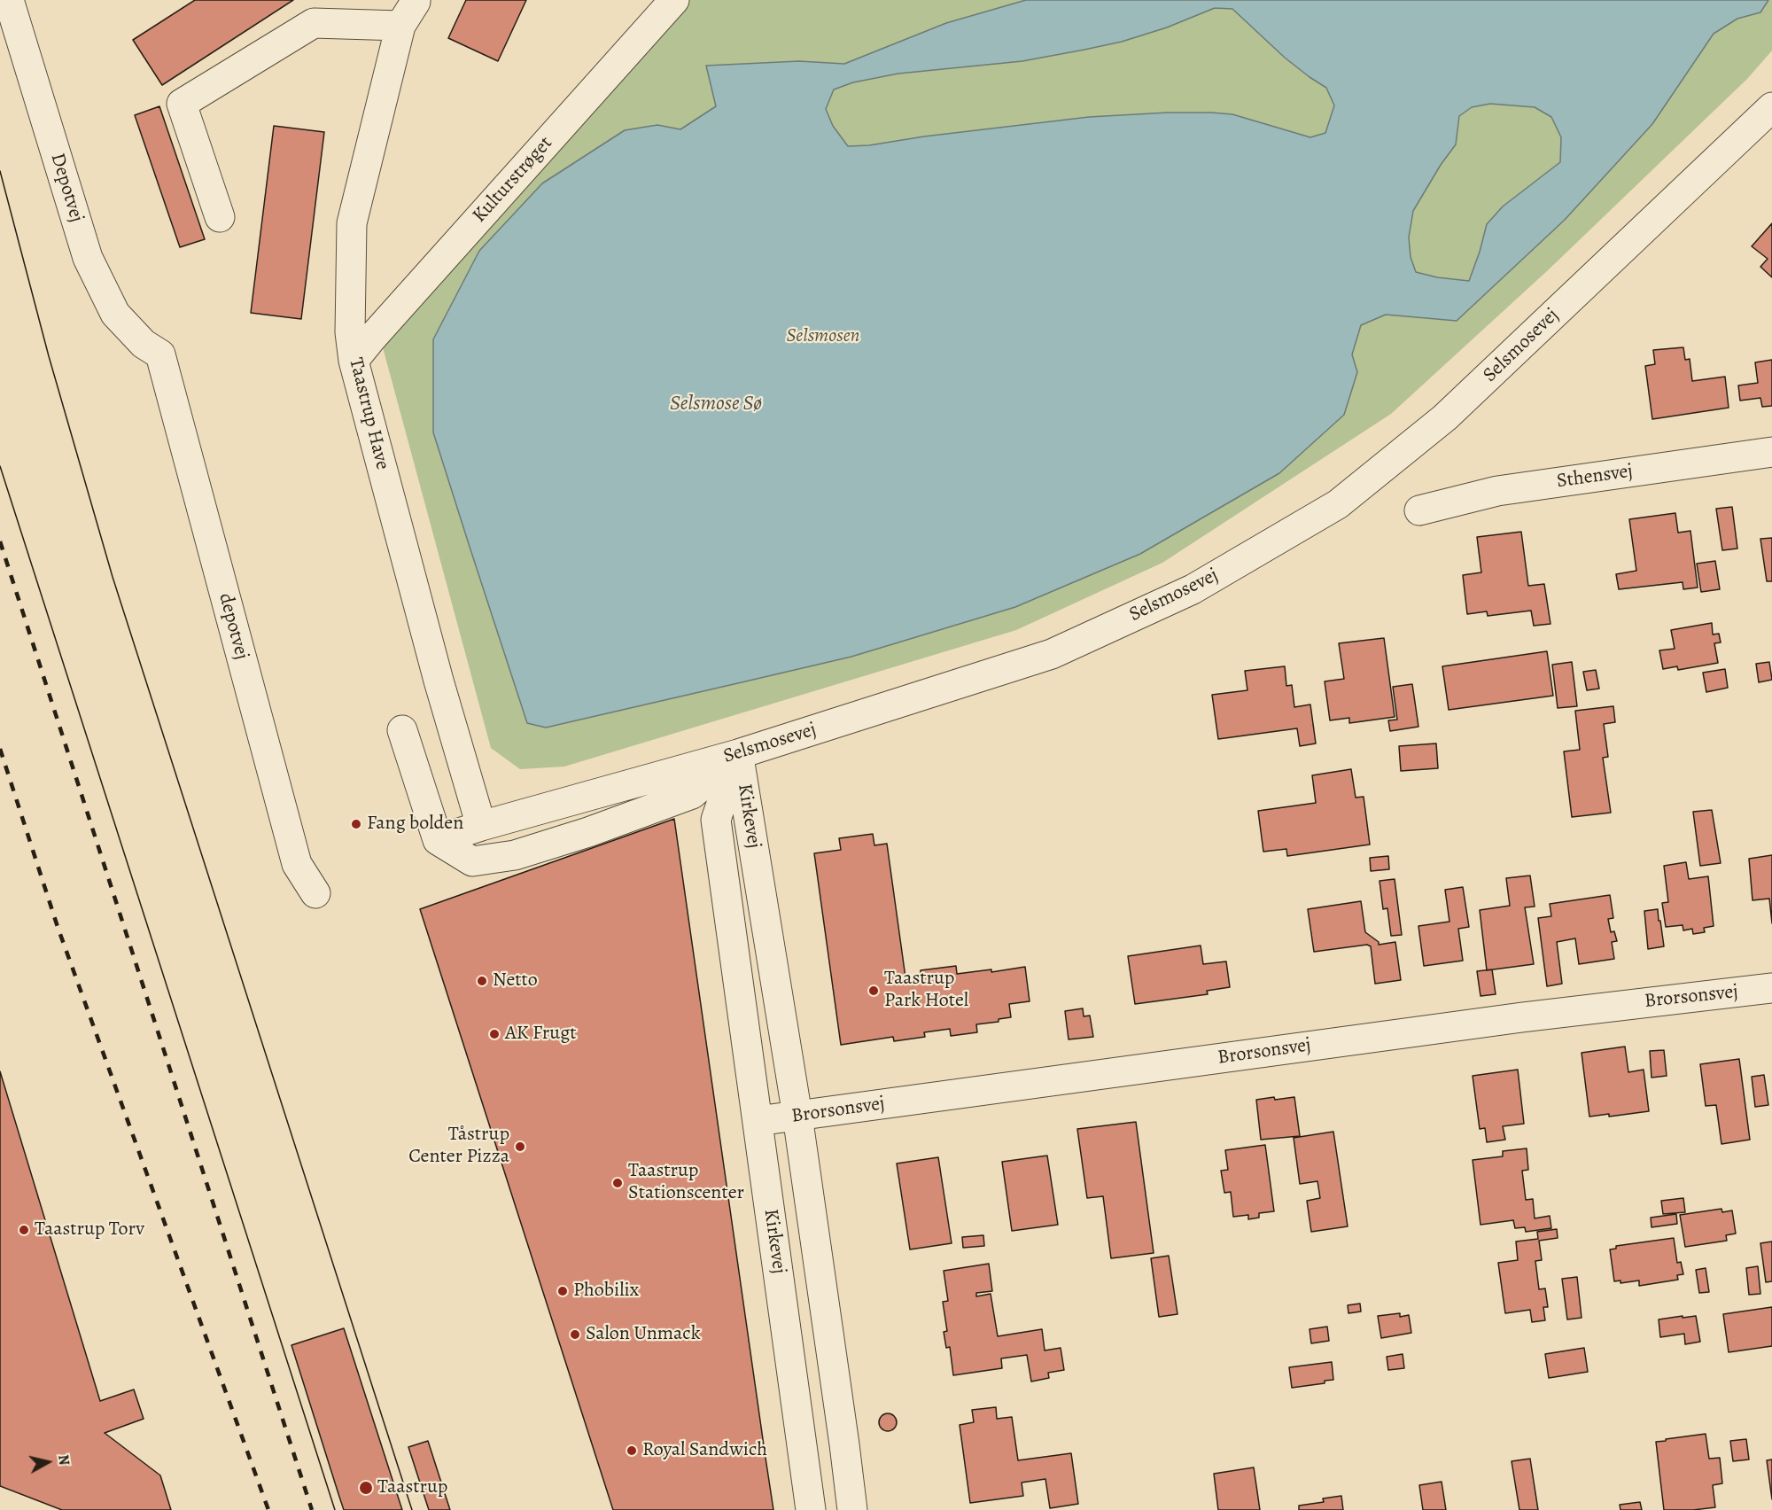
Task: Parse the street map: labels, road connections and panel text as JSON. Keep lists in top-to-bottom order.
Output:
{
  "streets": {
    "street": [
      "Kulturstrøget",
      "Depotvej",
      "Selsmosevej",
      "Taastrup Have",
      "Sthensvej",
      "depotvej",
      "Kirkevej",
      "Brorsonsvej"
    ]
  },
  "crossings": [
    ["Kulturstrøget", "Taastrup Have"],
    ["Depotvej", "depotvej"],
    ["Selsmosevej", "Taastrup Have"],
    ["Selsmosevej", "Kirkevej"],
    ["Kirkevej", "Brorsonsvej"]
  ],
  "water": ["Selsmose Sø"],
  "parks": ["Selsmosen"],
  "places": [
    "Fang bolden",
    "Netto",
    "Taastrup Park Hotel",
    "AK Frugt",
    "Tåstrup Center Pizza",
    "Taastrup Stationscenter",
    "Taastrup Torv",
    "Phobilix",
    "Salon Unmack",
    "Royal Sandwich",
    "Taastrup"
  ],
  "north": "right"
}
